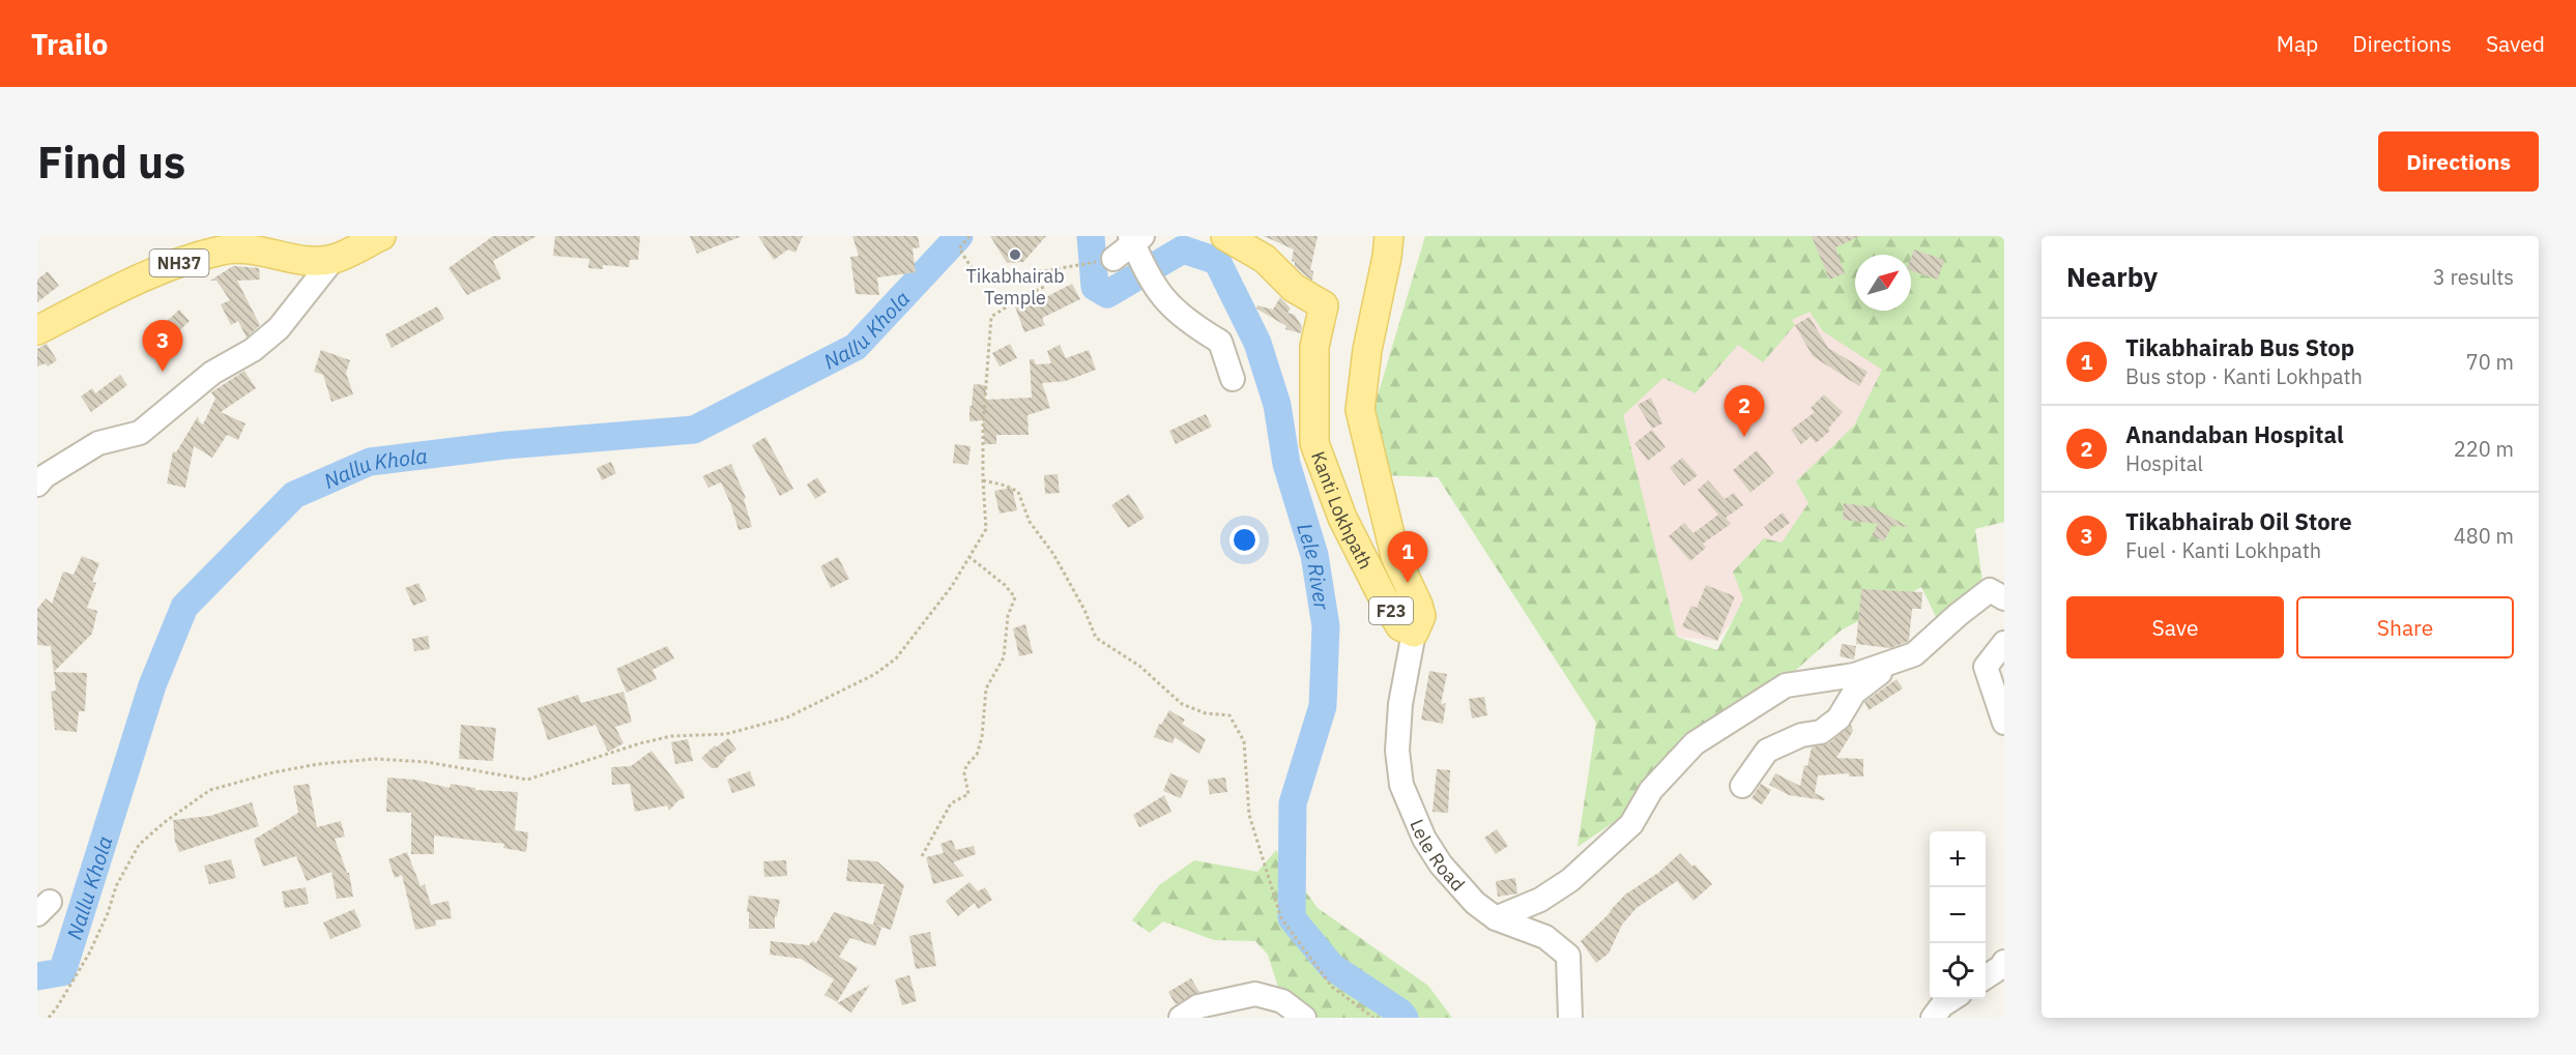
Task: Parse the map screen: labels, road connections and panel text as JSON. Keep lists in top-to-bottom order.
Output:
{
  "streets": {
    "main road": ["NH37", "Kanti Lokhpath", "F23"],
    "street": ["Lele Road"]
  },
  "crossings": [
    ["Kanti Lokhpath", "Lele Road"]
  ],
  "water": ["Nallu Khola", "Lele River"],
  "places": ["Tikabhairab Temple"],
  "north": "top right",
  "page": {
    "header": "Trailo",
    "nav": ["Map", "Directions", "Saved"],
    "buttons": [
      "Directions",
      ["Save", "Share"]
    ],
    "title": "Find us",
    "heading": ["Nearby", "3 results"],
    "list": [
      {
        "mark": "1",
        "name": "Tikabhairab Bus Stop",
        "note": "Bus stop · Kanti Lokhpath",
        "value": "70 m"
      },
      {
        "mark": "2",
        "name": "Anandaban Hospital",
        "note": "Hospital",
        "value": "220 m"
      },
      {
        "mark": "3",
        "name": "Tikabhairab Oil Store",
        "note": "Fuel · Kanti Lokhpath",
        "value": "480 m"
      }
    ],
    "pins": ["3", "2", "1"],
    "map_buttons": ["+", "−"]
  }
}
